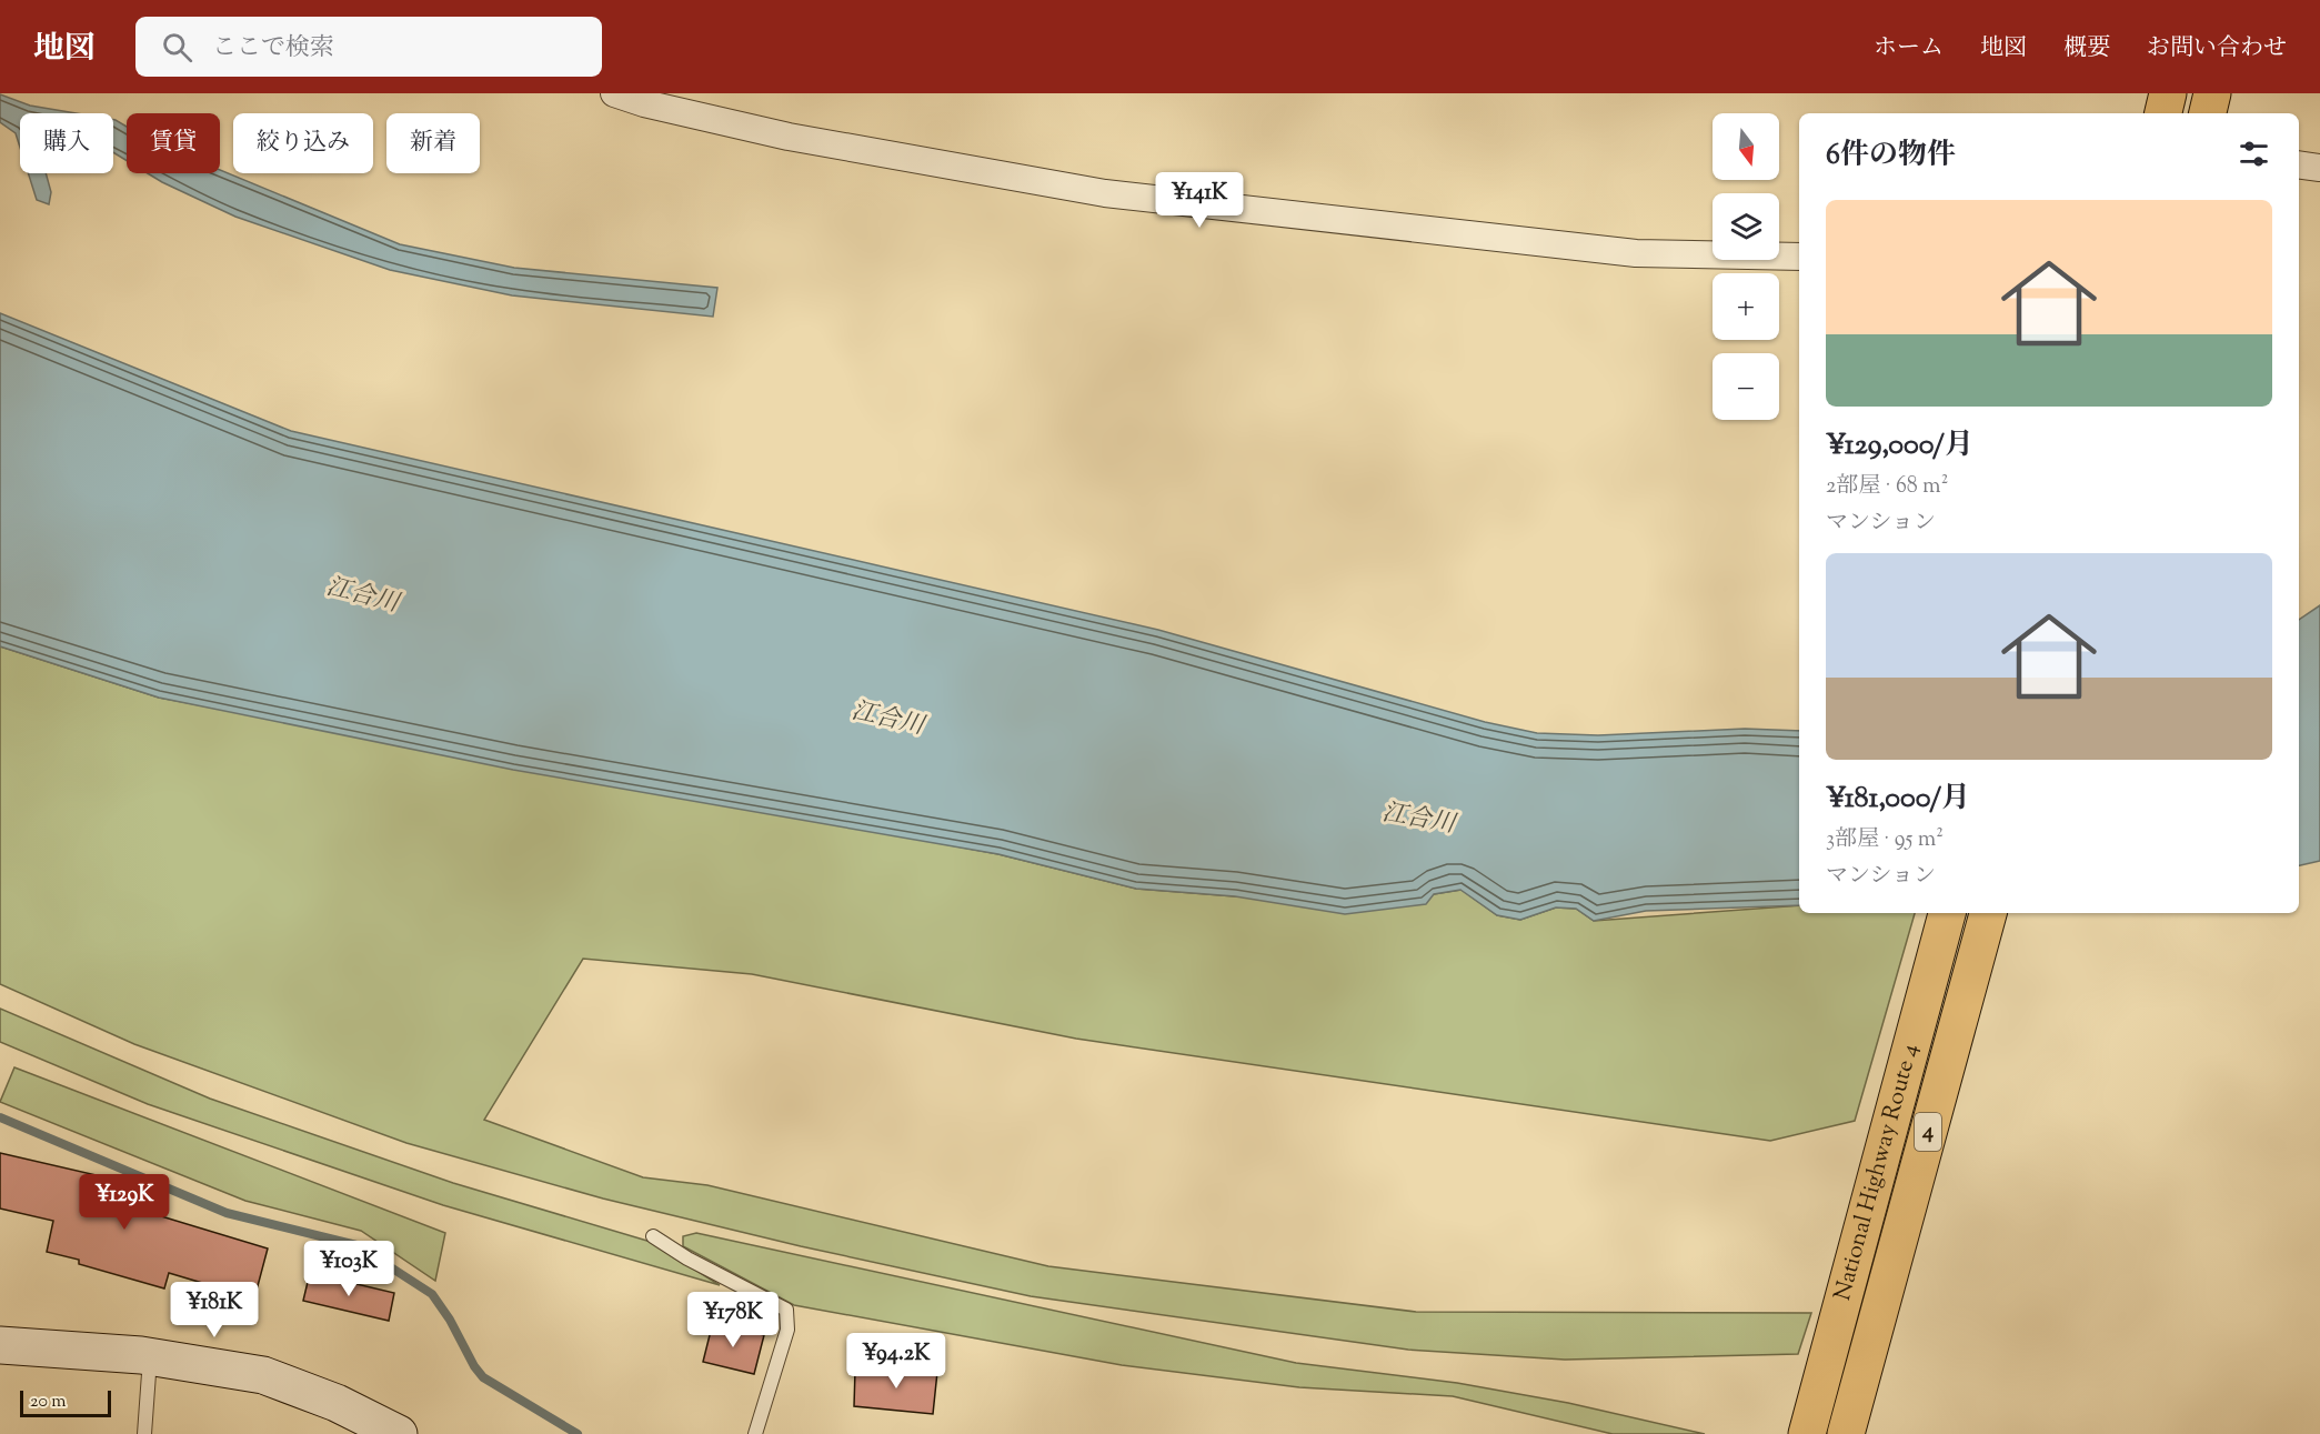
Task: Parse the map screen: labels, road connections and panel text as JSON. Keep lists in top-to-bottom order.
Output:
{
  "streets": {
    "highway": ["4", "National Highway Route 4"]
  },
  "water": ["江合川"],
  "scale_bar": "20 m",
  "north": "bottom",
  "page": {
    "header": "地図",
    "search": "ここで検索",
    "nav": [
      "ホーム",
      "地図",
      "概要",
      "お問い合わせ"
    ],
    "map_buttons": ["+", "−"],
    "chip": [
      "購入",
      "賃貸",
      "絞り込み",
      "新着"
    ],
    "heading": "6件の物件",
    "price": [
      "¥141K",
      "¥129K",
      "¥103K",
      "¥181K",
      "¥178K",
      "¥94.2K"
    ],
    "list": [
      {
        "name": "¥129,000/月",
        "note": "2部屋 · 68 m² · マンション"
      },
      {
        "name": "¥181,000/月",
        "note": "3部屋 · 95 m² · マンション"
      }
    ],
    "scale": "20 m"
  }
}
